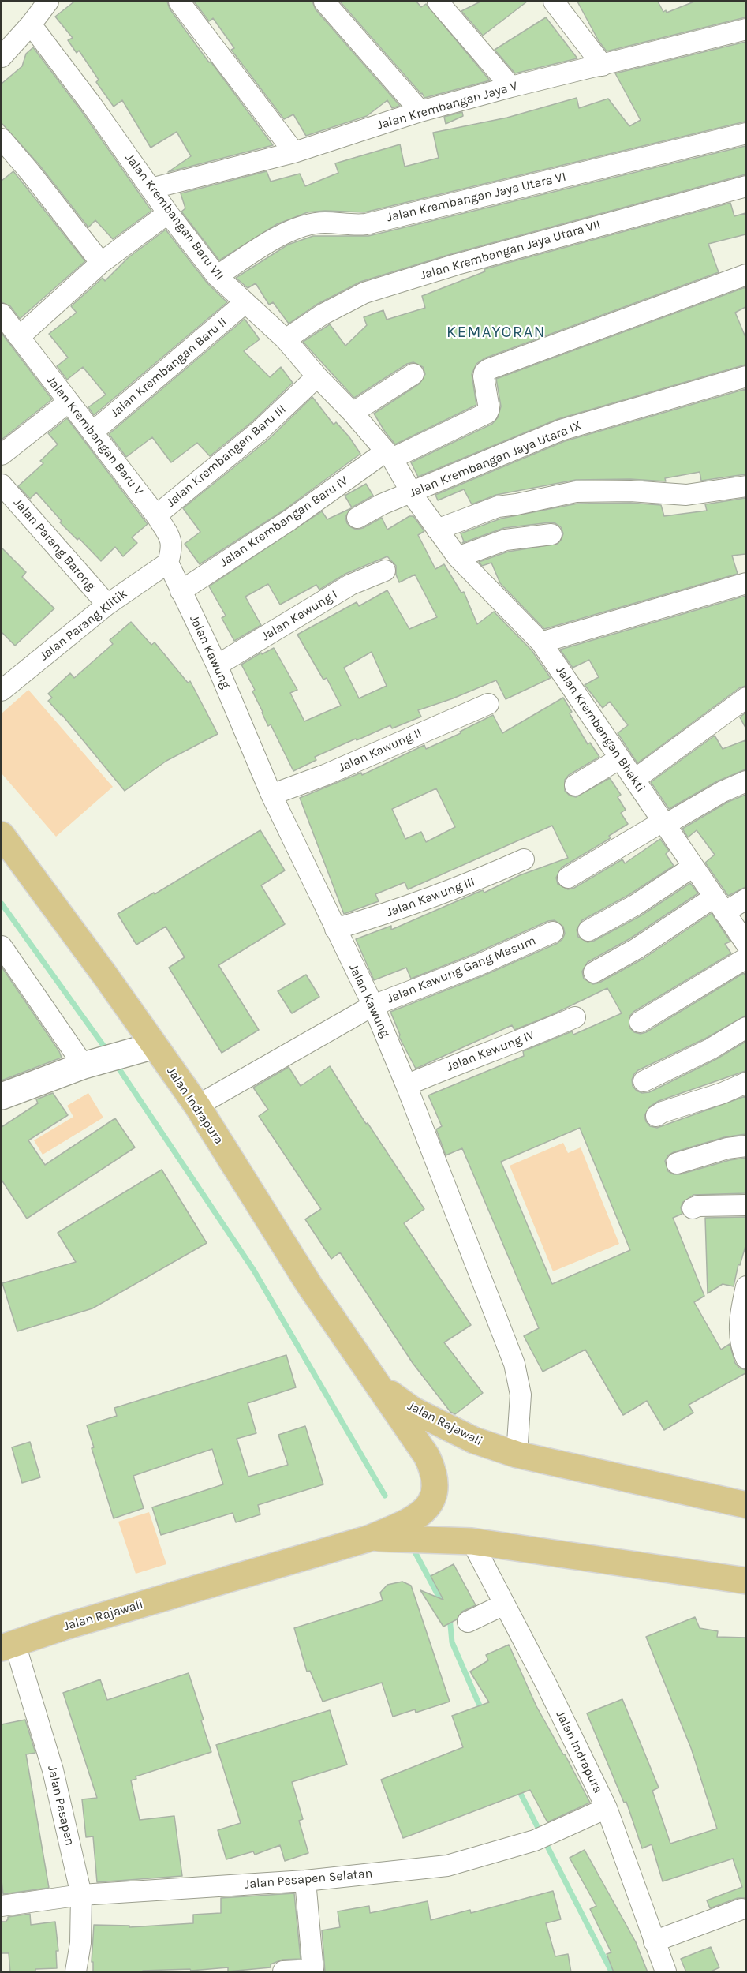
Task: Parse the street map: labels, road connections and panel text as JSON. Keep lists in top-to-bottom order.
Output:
{
  "streets": {
    "main road": ["Jalan Indrapura", "Jalan Rajawali"],
    "street": [
      "Jalan Krembangan Jaya V",
      "Jalan Krembangan Jaya Utara VI",
      "Jalan Krembangan Baru VII",
      "Jalan Krembangan Jaya Utara VII",
      "Jalan Krembangan Baru II",
      "Jalan Krembangan Baru V",
      "Jalan Krembangan Baru III",
      "Jalan Krembangan Jaya Utara IX",
      "Jalan Krembangan Baru IV",
      "Jalan Parang Barong",
      "Jalan Kawung I",
      "Jalan Parang Klitik",
      "Jalan Kawung",
      "Jalan Krembangan Bhakti",
      "Jalan Kawung II",
      "Jalan Kawung III",
      "Jalan Kawung Gang Masum",
      "Jalan Kawung IV",
      "Jalan Pesapen",
      "Jalan Pesapen Selatan"
    ]
  },
  "crossings": [
    ["Jalan Krembangan Jaya V", "Jalan Krembangan Baru VII"],
    ["Jalan Krembangan Jaya Utara VI", "Jalan Krembangan Baru VII"],
    ["Jalan Krembangan Baru VII", "Jalan Krembangan Jaya Utara VII"],
    ["Jalan Krembangan Baru VII", "Jalan Krembangan Baru II"],
    ["Jalan Krembangan Baru VII", "Jalan Krembangan Baru III"],
    ["Jalan Krembangan Baru VII", "Jalan Krembangan Jaya Utara IX"],
    ["Jalan Krembangan Baru VII", "Jalan Krembangan Baru IV"],
    ["Jalan Krembangan Baru VII", "Jalan Krembangan Bhakti"],
    ["Jalan Krembangan Baru II", "Jalan Krembangan Baru V"],
    ["Jalan Krembangan Baru V", "Jalan Krembangan Baru III"],
    ["Jalan Krembangan Baru V", "Jalan Parang Klitik"],
    ["Jalan Krembangan Baru V", "Jalan Kawung"],
    ["Jalan Krembangan Baru IV", "Jalan Kawung"],
    ["Jalan Parang Barong", "Jalan Parang Klitik"],
    ["Jalan Kawung I", "Jalan Kawung"],
    ["Jalan Parang Klitik", "Jalan Kawung"],
    ["Jalan Kawung", "Jalan Kawung II"],
    ["Jalan Kawung", "Jalan Kawung III"],
    ["Jalan Kawung", "Jalan Kawung Gang Masum"],
    ["Jalan Kawung", "Jalan Kawung IV"],
    ["Jalan Kawung", "Jalan Rajawali"],
    ["Jalan Kawung Gang Masum", "Jalan Indrapura"],
    ["Jalan Indrapura", "Jalan Rajawali"],
    ["Jalan Indrapura", "Jalan Pesapen Selatan"],
    ["Jalan Rajawali", "Jalan Pesapen"],
    ["Jalan Pesapen", "Jalan Pesapen Selatan"]
  ],
  "districts": ["KEMAYORAN"]
}
